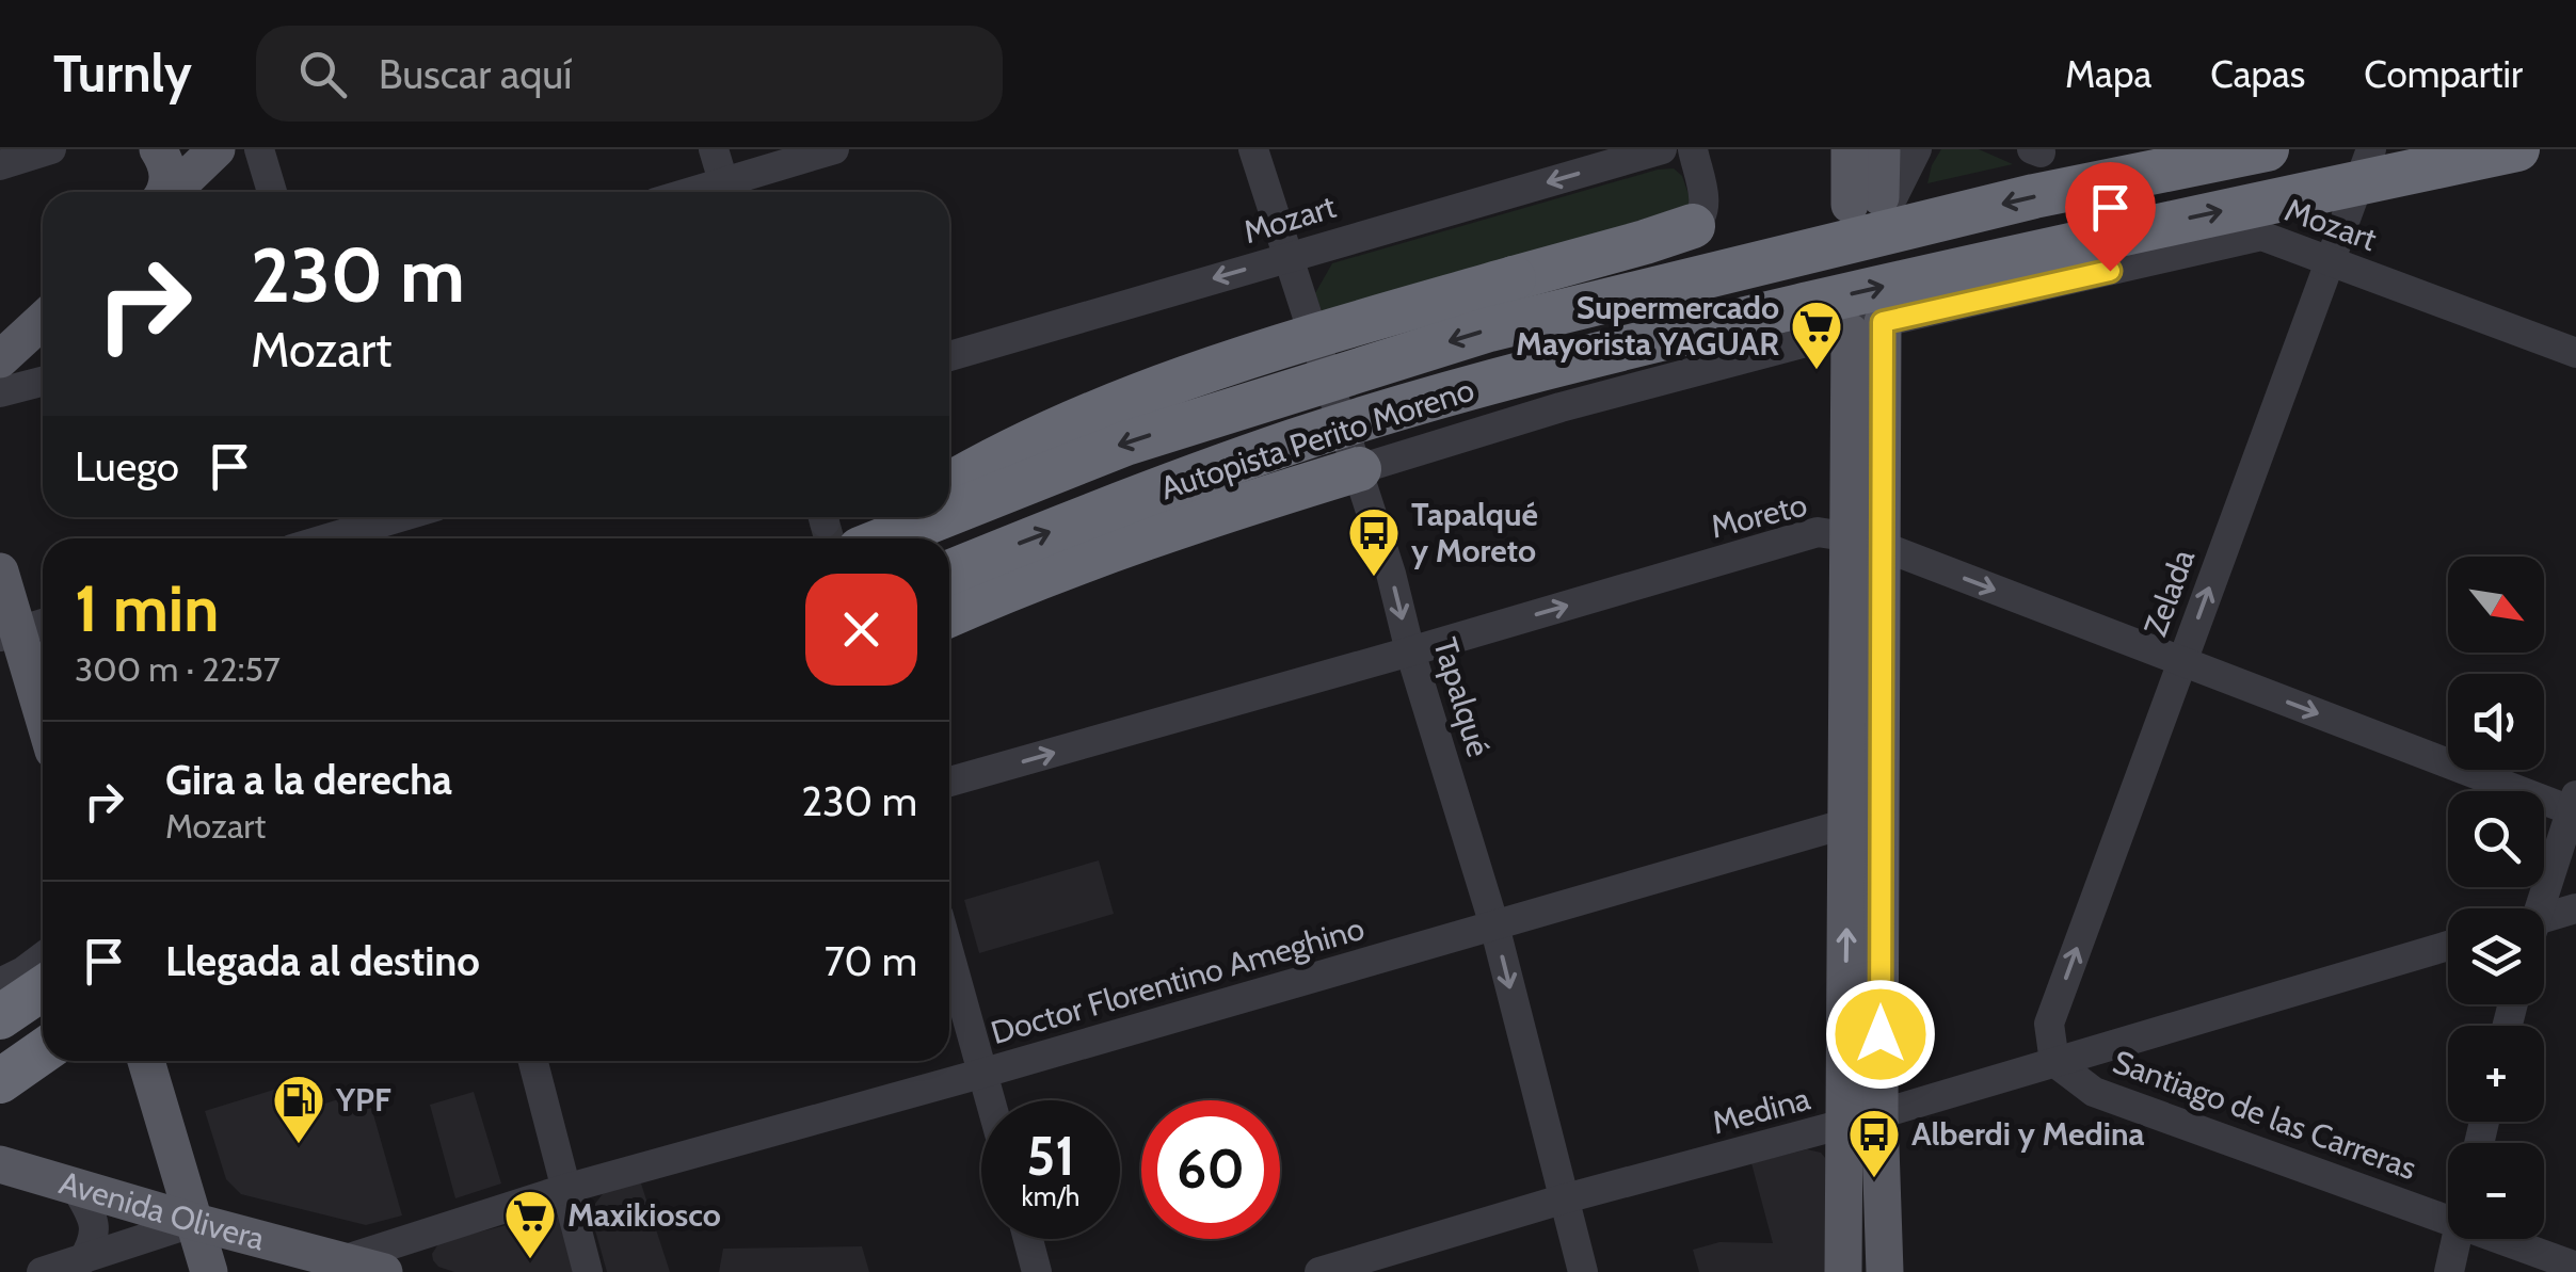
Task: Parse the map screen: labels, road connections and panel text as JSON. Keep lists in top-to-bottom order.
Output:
{
  "streets": {
    "highway": ["Autopista Perito Moreno"],
    "main road": ["Avenida Olivera"],
    "street": [
      "Mozart",
      "Moreto",
      "Zelada",
      "Tapalqué",
      "Doctor Florentino Ameghino",
      "Medina",
      "Santiago de las Carreras"
    ]
  },
  "crossings": [
    ["Mozart", "Zelada"],
    ["Mozart", "Tapalqué"],
    ["Moreto", "Zelada"],
    ["Moreto", "Tapalqué"],
    ["Zelada", "Medina"],
    ["Zelada", "Santiago de las Carreras"],
    ["Tapalqué", "Doctor Florentino Ameghino"],
    ["Tapalqué", "Medina"],
    ["Doctor Florentino Ameghino", "Avenida Olivera"],
    ["Medina", "Santiago de las Carreras"]
  ],
  "one_way": ["Moreto", "Zelada", "Tapalqué"],
  "places": {
    "supermarket": ["Supermercado Mayorista YAGUAR", "Maxikiosco"],
    "bus stop": ["Tapalqué y Moreto", "Alberdi y Medina"],
    "fuel station": ["YPF"]
  },
  "north": "bottom right",
  "page": {
    "header": "Turnly",
    "search": "Buscar aquí",
    "nav": ["Mapa", "Capas", "Compartir"],
    "turn": ["230 m", "Mozart"],
    "then": "Luego",
    "heading": ["1 min", "300 m · 22:57"],
    "map_buttons": ["+", "−"],
    "list": [
      {
        "name": "Gira a la derecha",
        "note": "Mozart",
        "value": "230 m"
      },
      {
        "name": "Llegada al destino",
        "value": "70 m"
      }
    ],
    "speed": "51 km/h",
    "limit": "60"
  }
}
